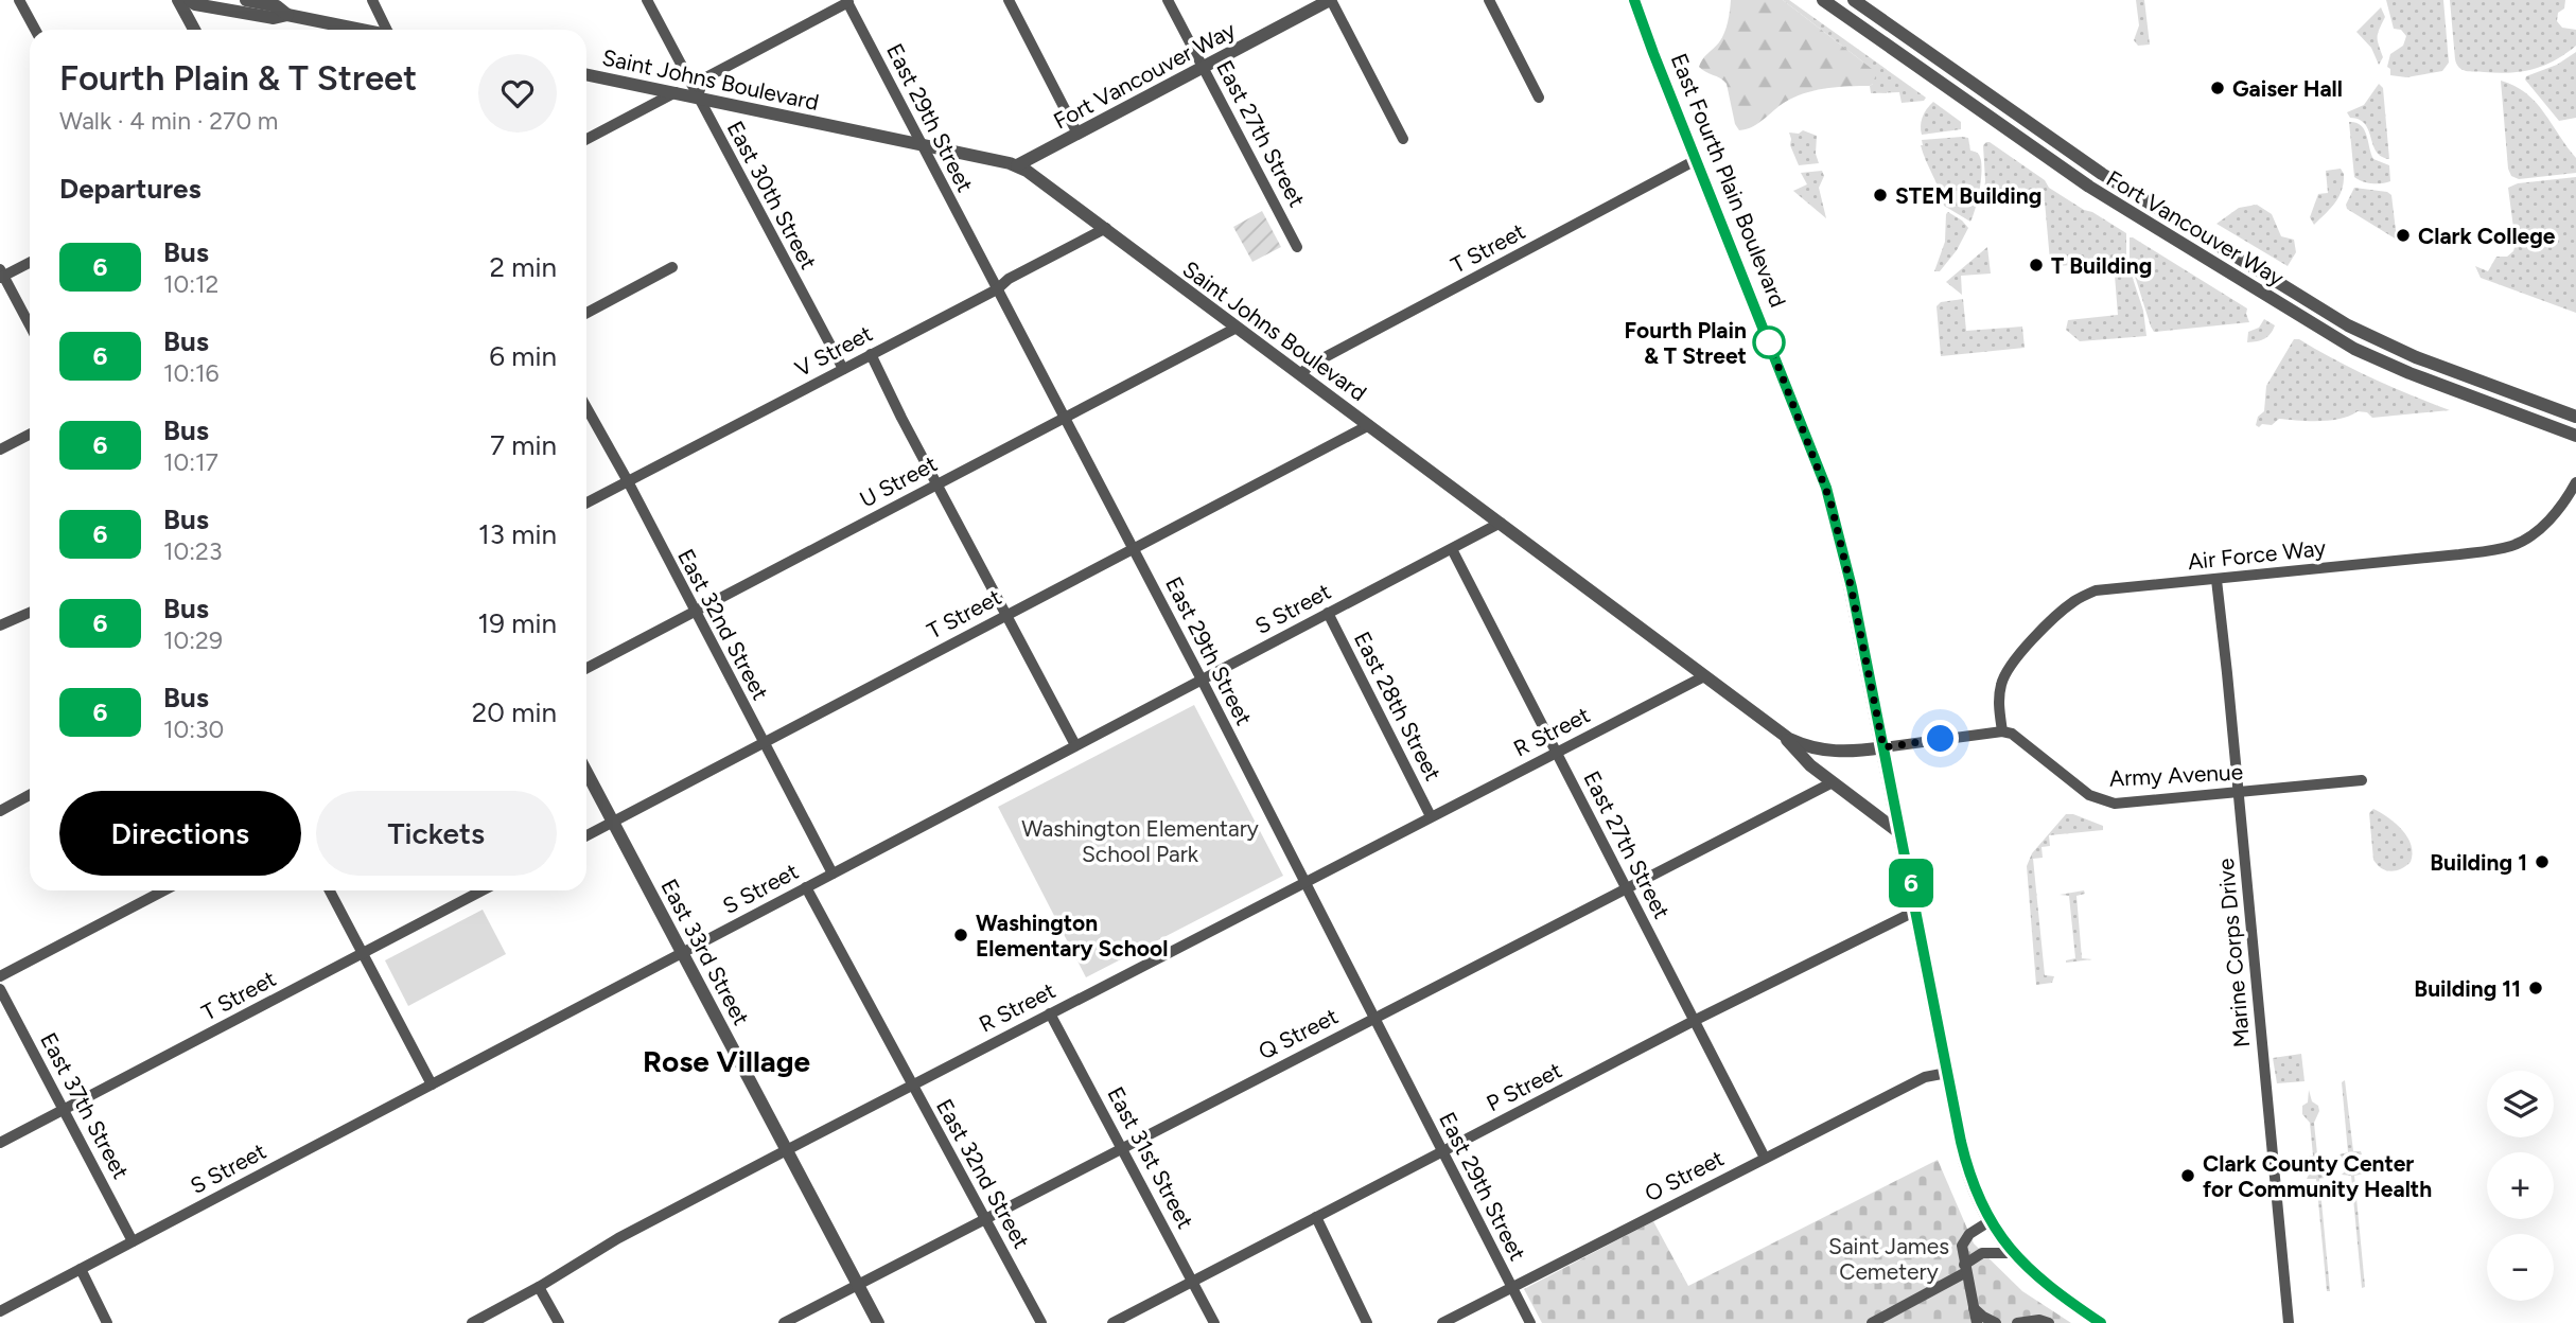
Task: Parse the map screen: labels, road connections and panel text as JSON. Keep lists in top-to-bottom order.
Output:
{
  "streets": {
    "main road": ["East Fourth Plain Boulevard"],
    "street": [
      "Fort Vancouver Way",
      "Saint Johns Boulevard",
      "East 29th Street",
      "East 27th Street",
      "East 30th Street",
      "T Street",
      "V Street",
      "U Street",
      "Air Force Way",
      "S Street",
      "East 32nd Street",
      "East 28th Street",
      "R Street",
      "Army Avenue",
      "East 33rd Street",
      "Marine Corps Drive",
      "Q Street",
      "P Street",
      "East 37th Street",
      "East 31st Street",
      "O Street"
    ]
  },
  "crossings": [
    ["Fort Vancouver Way", "Saint Johns Boulevard"],
    ["Fort Vancouver Way", "East 27th Street"],
    ["Saint Johns Boulevard", "East 29th Street"],
    ["Saint Johns Boulevard", "East Fourth Plain Boulevard"],
    ["Saint Johns Boulevard", "East 30th Street"],
    ["Saint Johns Boulevard", "T Street"],
    ["Saint Johns Boulevard", "V Street"],
    ["Saint Johns Boulevard", "U Street"],
    ["Saint Johns Boulevard", "S Street"],
    ["Saint Johns Boulevard", "R Street"],
    ["East 29th Street", "T Street"],
    ["East 29th Street", "V Street"],
    ["East 29th Street", "U Street"],
    ["East 29th Street", "S Street"],
    ["East 29th Street", "R Street"],
    ["East 29th Street", "Q Street"],
    ["East 29th Street", "P Street"],
    ["East 29th Street", "O Street"],
    ["East 27th Street", "S Street"],
    ["East 27th Street", "R Street"],
    ["East 27th Street", "Q Street"],
    ["East 27th Street", "P Street"],
    ["East 27th Street", "O Street"],
    ["East Fourth Plain Boulevard", "T Street"],
    ["East Fourth Plain Boulevard", "P Street"],
    ["East Fourth Plain Boulevard", "O Street"],
    ["East 30th Street", "V Street"],
    ["T Street", "East 32nd Street"],
    ["T Street", "East 33rd Street"],
    ["T Street", "East 37th Street"],
    ["V Street", "East 32nd Street"],
    ["U Street", "East 32nd Street"],
    ["Air Force Way", "Army Avenue"],
    ["Air Force Way", "Marine Corps Drive"],
    ["S Street", "East 32nd Street"],
    ["S Street", "East 28th Street"],
    ["S Street", "East 33rd Street"],
    ["S Street", "East 37th Street"],
    ["East 32nd Street", "R Street"],
    ["East 32nd Street", "Q Street"],
    ["East 28th Street", "R Street"],
    ["R Street", "East 33rd Street"],
    ["R Street", "East 31st Street"],
    ["Army Avenue", "Marine Corps Drive"],
    ["East 33rd Street", "Q Street"],
    ["Q Street", "East 31st Street"],
    ["P Street", "East 31st Street"]
  ],
  "districts": ["Rose Village"],
  "parks": ["Washington Elementary School Park", "Saint James Cemetery"],
  "places": [
    "Gaiser Hall",
    "STEM Building",
    "Clark College",
    "T Building",
    "Fourth Plain & T Street",
    "Building 1",
    "Washington Elementary School",
    "Building 11",
    "Clark County Center for Community Health"
  ],
  "lines": ["bus line 6"],
  "page": {
    "on_map": "6",
    "heading": [
      ["Fourth Plain & T Street", "Walk · 4 min · 270 m"],
      "Departures"
    ],
    "list": [
      {
        "mark": "6",
        "name": "Bus",
        "note": "10:12",
        "value": "2 min"
      },
      {
        "mark": "6",
        "name": "Bus",
        "note": "10:16",
        "value": "6 min"
      },
      {
        "mark": "6",
        "name": "Bus",
        "note": "10:17",
        "value": "7 min"
      },
      {
        "mark": "6",
        "name": "Bus",
        "note": "10:23",
        "value": "13 min"
      },
      {
        "mark": "6",
        "name": "Bus",
        "note": "10:29",
        "value": "19 min"
      },
      {
        "mark": "6",
        "name": "Bus",
        "note": "10:30",
        "value": "20 min"
      }
    ],
    "buttons": ["Directions", "Tickets"],
    "map_buttons": ["+", "−"]
  }
}
